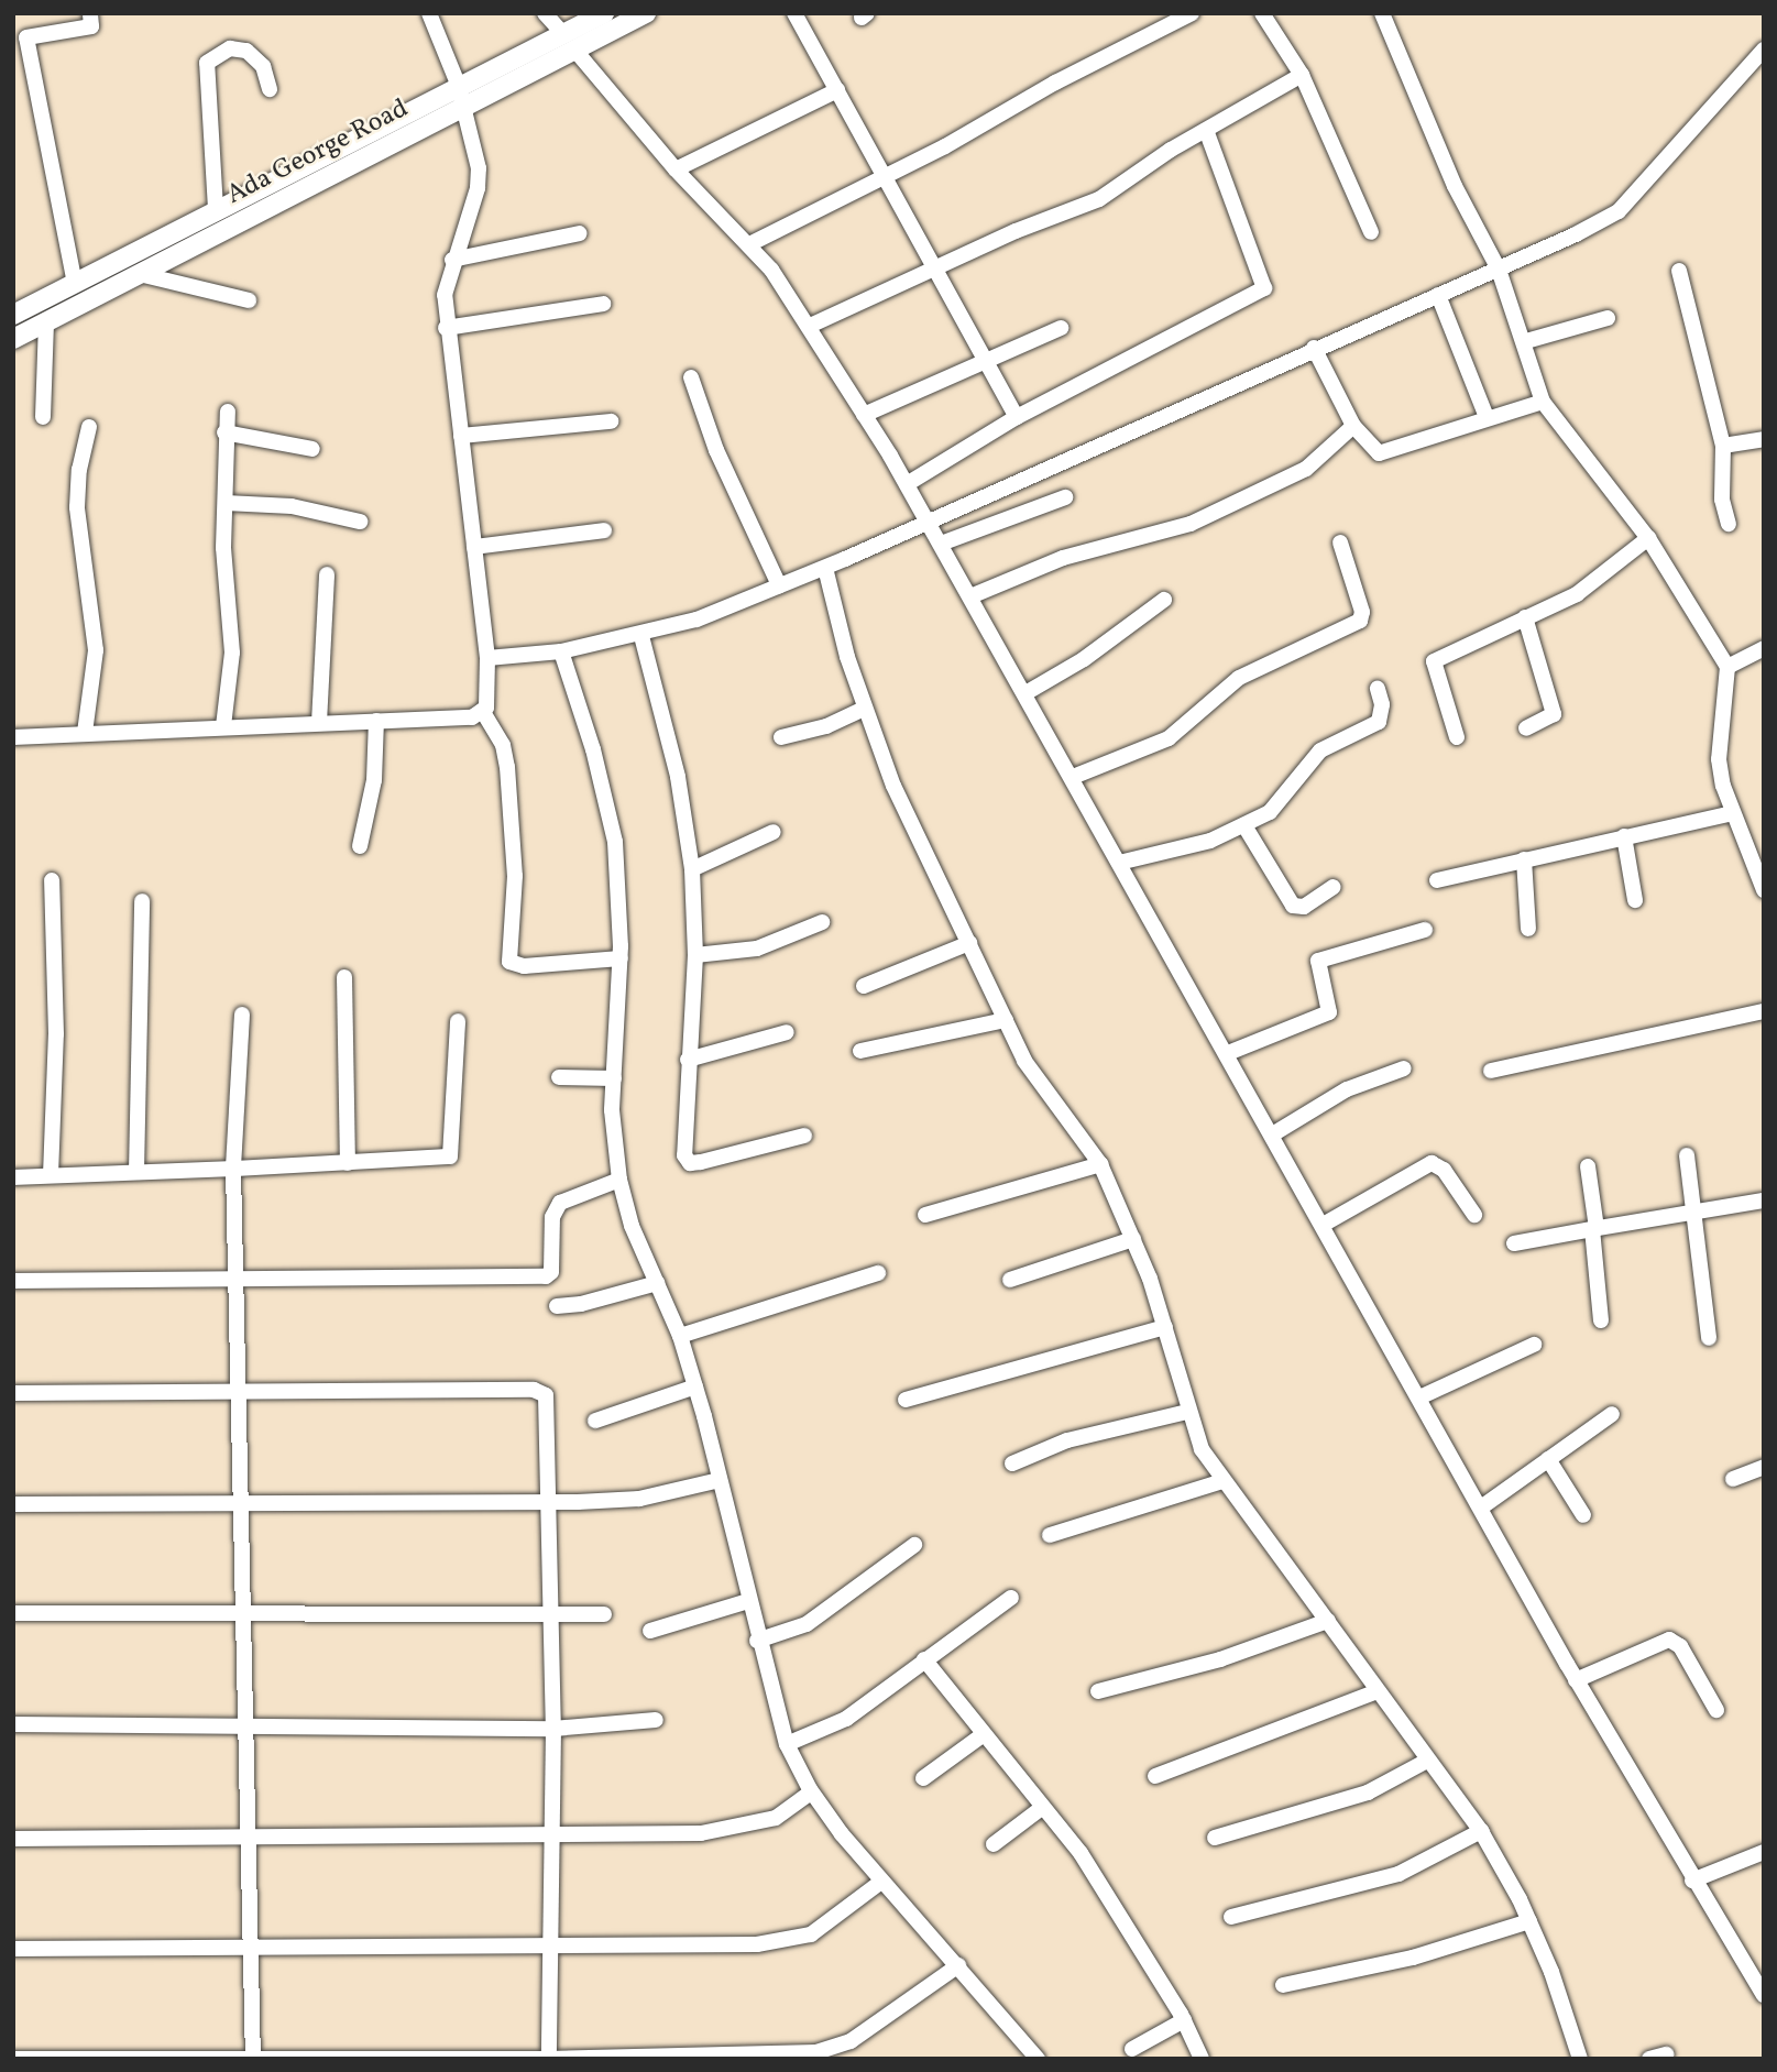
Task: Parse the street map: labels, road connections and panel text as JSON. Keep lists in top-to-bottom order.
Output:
{
  "streets": {
    "main road": ["Ada George Road"]
  }
}
